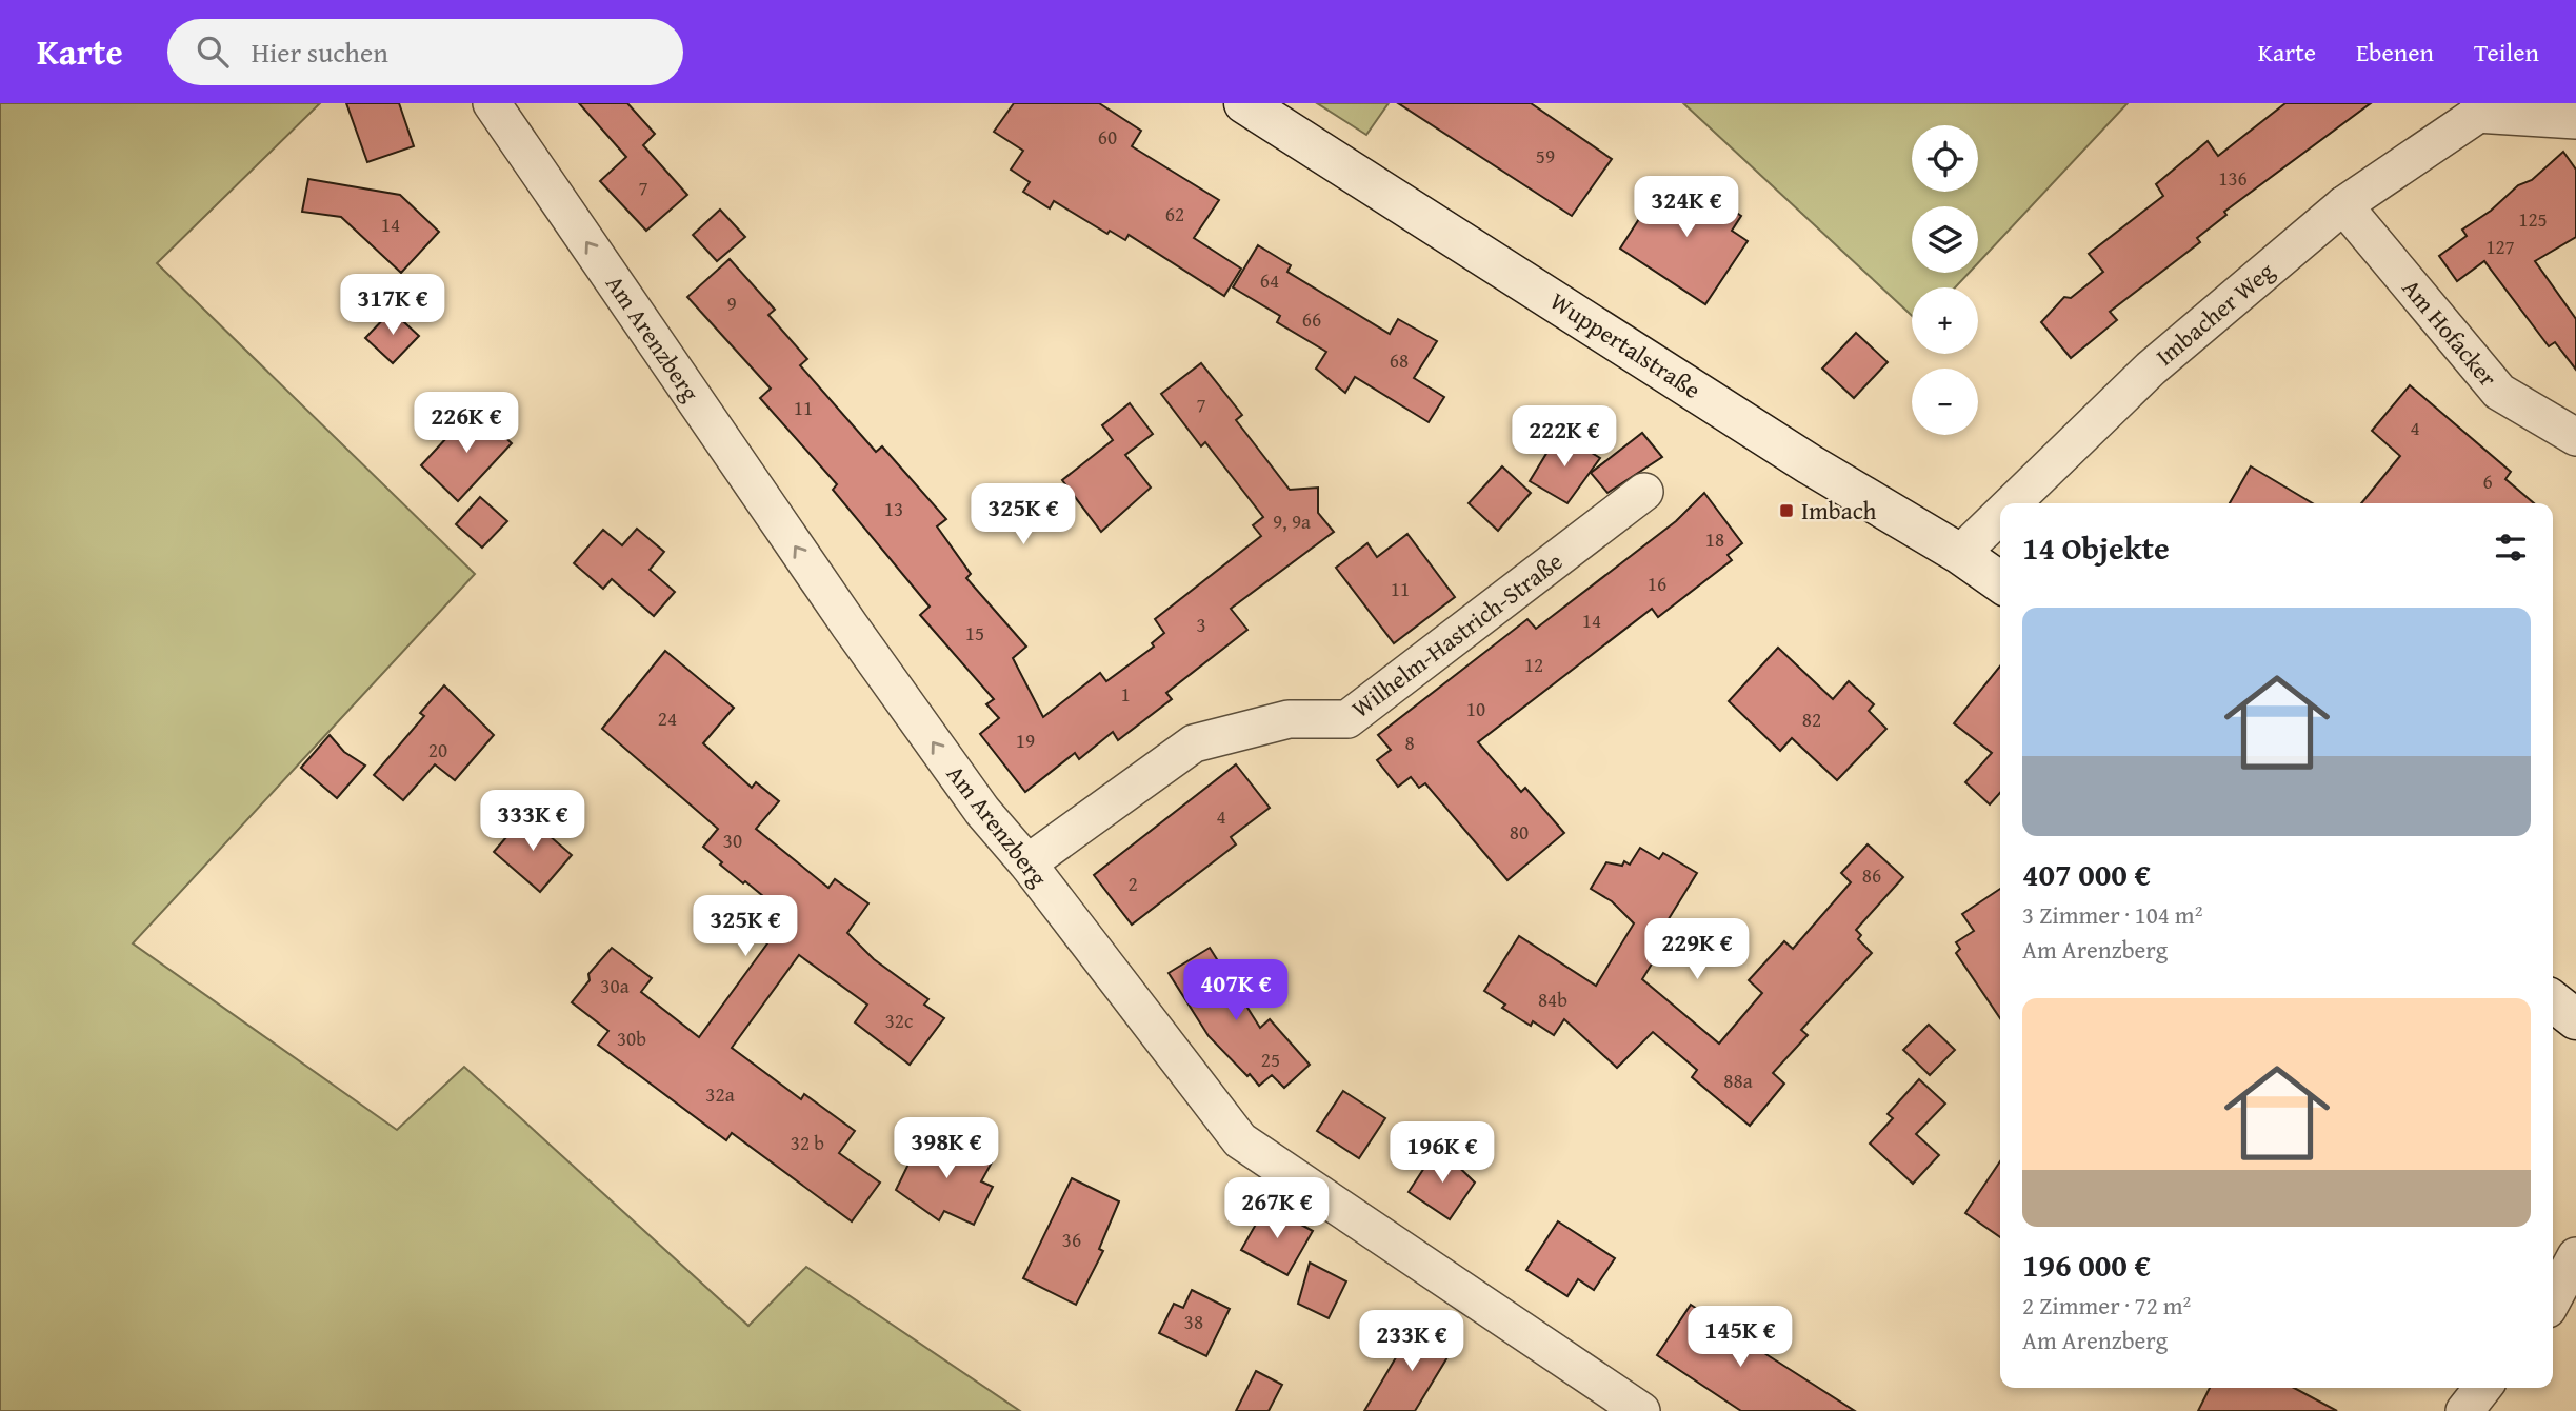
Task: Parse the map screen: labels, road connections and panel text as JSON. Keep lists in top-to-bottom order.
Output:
{
  "streets": {
    "main road": ["Wuppertalstraße"],
    "street": [
      "Imbacher Weg",
      "Am Hofacker",
      "Am Arenzberg",
      "Wilhelm-Hastrich-Straße"
    ]
  },
  "crossings": [
    ["Imbacher Weg", "Am Hofacker"],
    ["Imbacher Weg", "Wuppertalstraße"],
    ["Am Arenzberg", "Wilhelm-Hastrich-Straße"]
  ],
  "one_way": ["Am Arenzberg"],
  "places": {
    "transit": ["Imbach"]
  },
  "house_numbers": [
    "60",
    "59",
    "136",
    "7",
    "62",
    "125",
    "14",
    "127",
    "64",
    "9",
    "66",
    "68",
    "7",
    "11",
    "4",
    "6",
    "13",
    "9, 9a",
    "18",
    "16",
    "11",
    "14",
    "3",
    "15",
    "12",
    "1",
    "10",
    "24",
    "82",
    "19",
    "8",
    "20",
    "4",
    "80",
    "30",
    "86",
    "2",
    "30a",
    "84b",
    "32c",
    "30b",
    "25",
    "88a",
    "32a",
    "32 b",
    "36",
    "38"
  ],
  "page": {
    "header": "Karte",
    "search": "Hier suchen",
    "nav": ["Karte", "Ebenen", "Teilen"],
    "map_buttons": ["+", "−"],
    "price": [
      "324K €",
      "317K €",
      "226K €",
      "222K €",
      "325K €",
      "333K €",
      "325K €",
      "229K €",
      "407K €",
      "398K €",
      "196K €",
      "267K €",
      "145K €",
      "233K €"
    ],
    "heading": "14 Objekte",
    "list": [
      {
        "name": "407 000 €",
        "note": "3 Zimmer · 104 m² · Am Arenzberg"
      },
      {
        "name": "196 000 €",
        "note": "2 Zimmer · 72 m² · Am Arenzberg"
      }
    ]
  }
}
